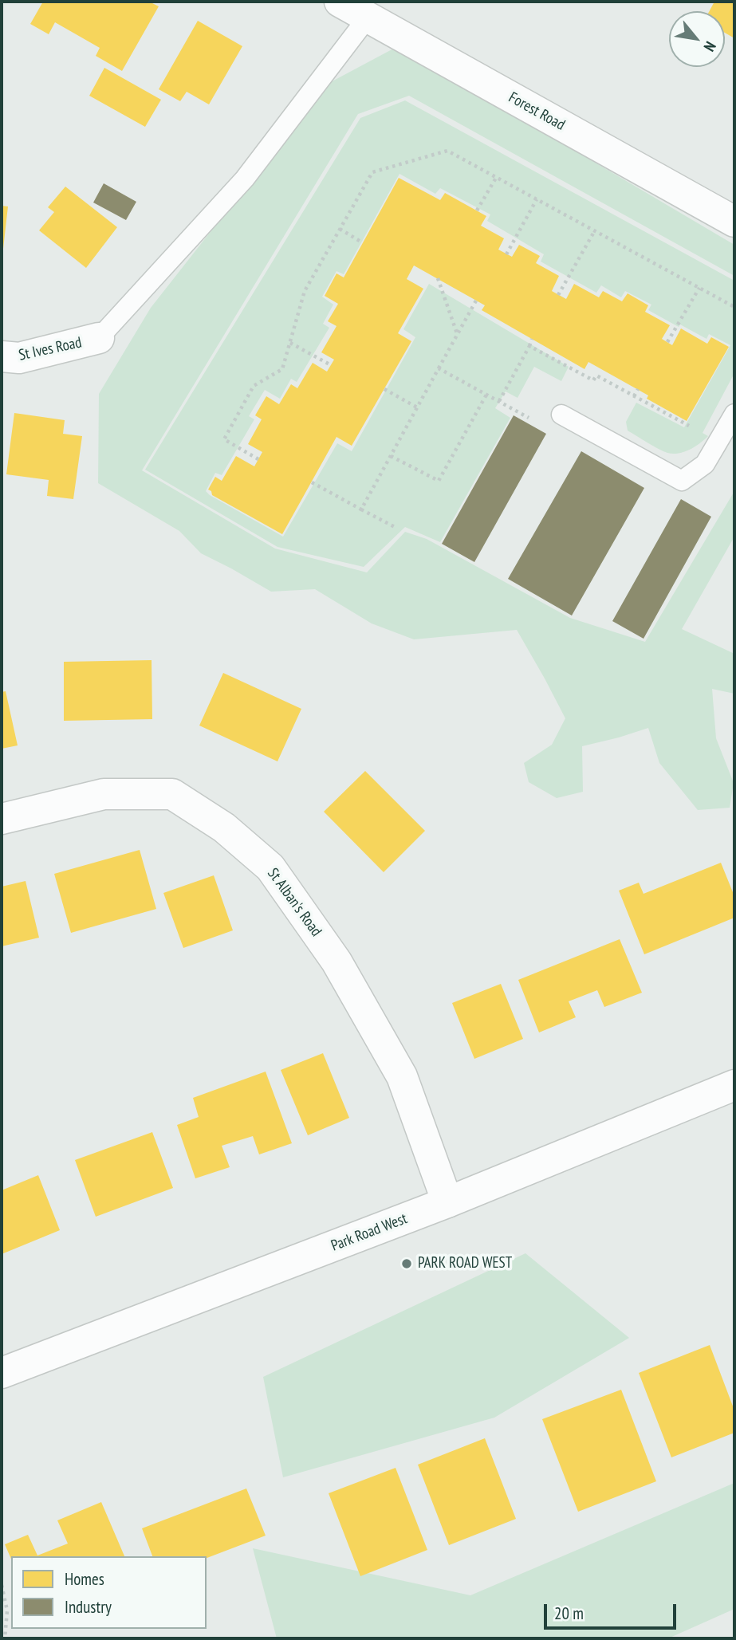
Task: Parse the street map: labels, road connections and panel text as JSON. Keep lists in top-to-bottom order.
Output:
{
  "streets": {
    "street": [
      "Forest Road",
      "St Ives Road",
      "St Alban's Road",
      "Park Road West"
    ]
  },
  "crossings": [
    ["St Alban's Road", "Park Road West"]
  ],
  "places": ["PARK ROAD WEST"],
  "legend": ["Homes", "Industry"],
  "scale_bar": "20 m",
  "north": "bottom right"
}
